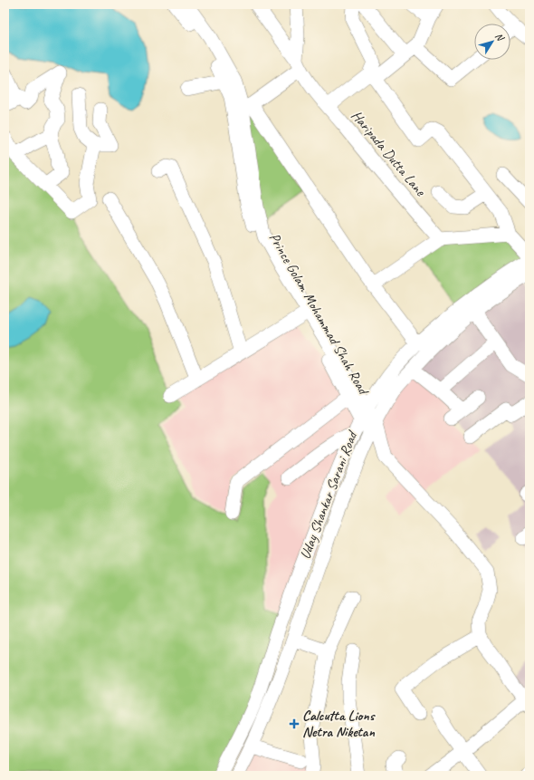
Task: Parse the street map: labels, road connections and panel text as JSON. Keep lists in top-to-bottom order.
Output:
{
  "streets": {
    "street": ["Haripada Dutta Lane", "Prince Golam Mohammad Shah Road", "Uday Shankar Sarani Road"]
  },
  "crossings": [
    ["Prince Golam Mohammad Shah Road", "Uday Shankar Sarani Road"]
  ],
  "places": {
    "health": ["Calcutta Lions Netra Niketan"]
  },
  "north": "top right"
}
